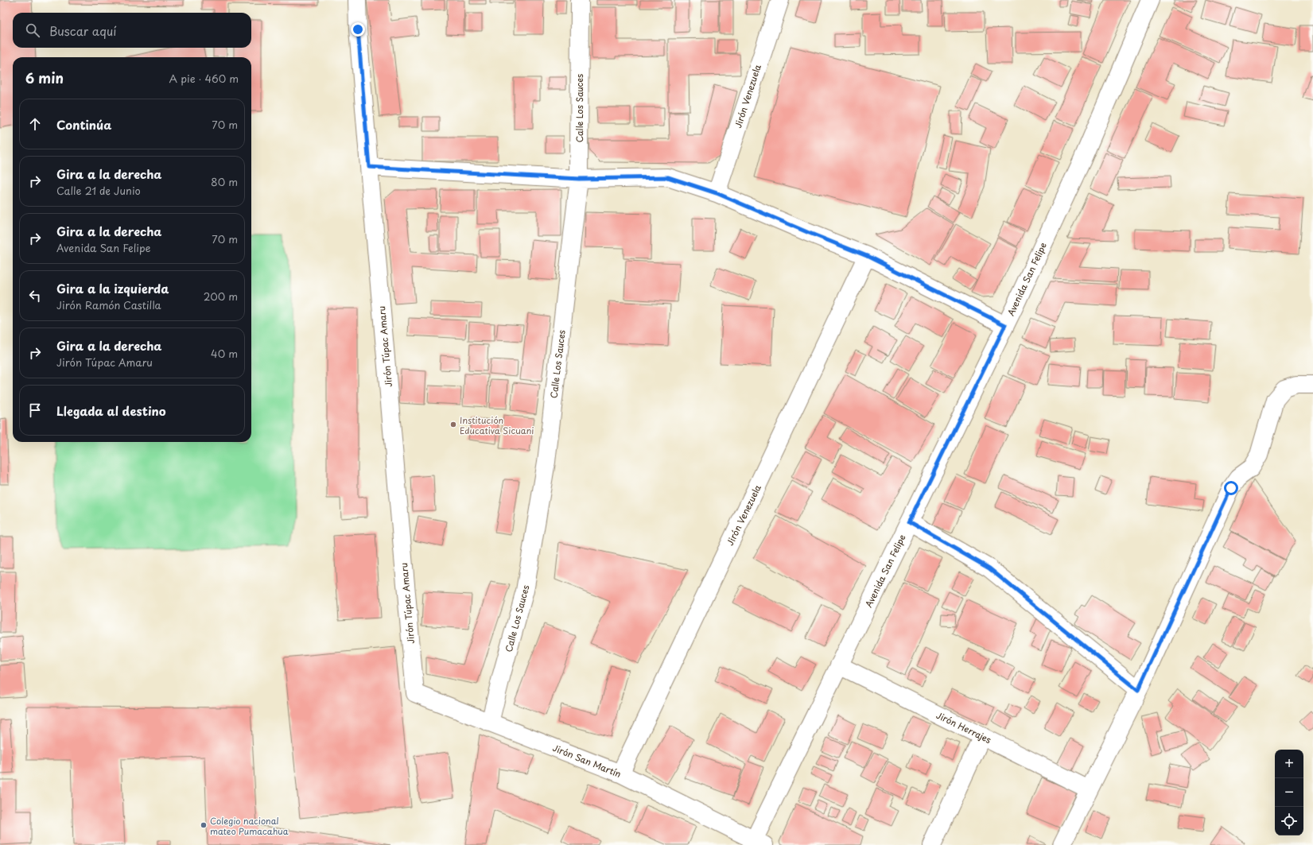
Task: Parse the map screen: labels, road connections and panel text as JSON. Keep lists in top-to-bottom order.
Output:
{
  "streets": {
    "street": [
      "Jirón Venezuela",
      "Calle Los Sauces",
      "Avenida San Felipe",
      "Jirón Túpac Amaru",
      "Jirón Herrajes",
      "Jirón San Martín"
    ]
  },
  "crossings": [
    ["Jirón Venezuela", "Jirón San Martín"],
    ["Calle Los Sauces", "Jirón San Martín"],
    ["Avenida San Felipe", "Jirón Herrajes"],
    ["Avenida San Felipe", "Jirón San Martín"],
    ["Jirón Túpac Amaru", "Jirón San Martín"]
  ],
  "places": ["Institución Educativa Sicuani", "Colegio nacional mateo Pumacahua"],
  "page": {
    "search": "Buscar aquí",
    "heading": ["6 min", "A pie · 460 m"],
    "list": [
      ["Continúa", "70 m"],
      ["Gira a la derecha", "Calle 21 de Junio", "80 m"],
      ["Gira a la derecha", "Avenida San Felipe", "70 m"],
      ["Gira a la izquierda", "Jirón Ramón Castilla", "200 m"],
      ["Gira a la derecha", "Jirón Túpac Amaru", "40 m"],
      "Llegada al destino"
    ],
    "map_buttons": ["+", "−"]
  }
}
